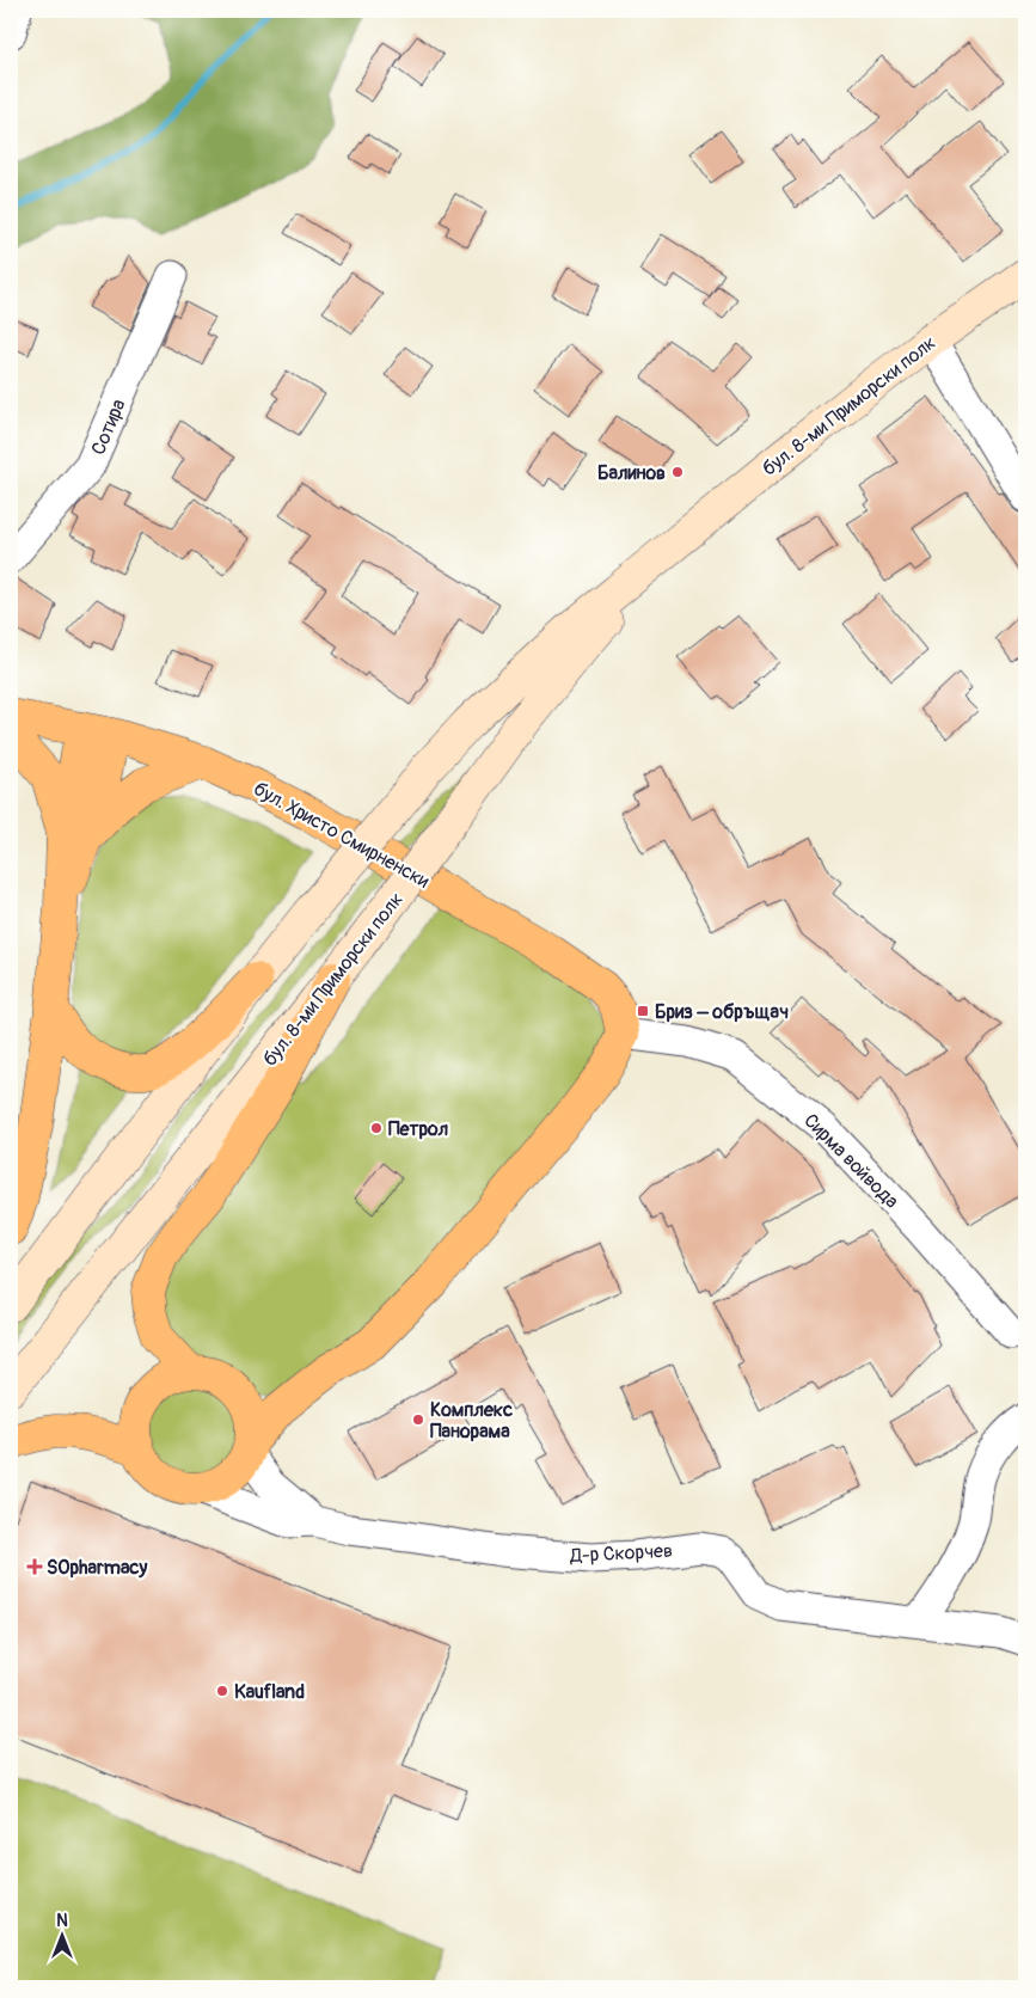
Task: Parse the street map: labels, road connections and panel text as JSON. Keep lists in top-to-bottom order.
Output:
{
  "streets": {
    "main road": ["бул. 8-ми Приморски полк", "бул. Христо Смирненски"],
    "street": ["Сотира", "Сирма войвода", "Д-р Скорчев"]
  },
  "crossings": [
    ["бул. Христо Смирненски", "Сирма войвода"]
  ],
  "places": {
    "other": [
      "Балинов",
      "Петрол",
      "Комплекс Панорама",
      "Kaufland"
    ],
    "transit": ["Бриз – обръщач"],
    "health": ["SOpharmacy"]
  },
  "north": "top"
}
